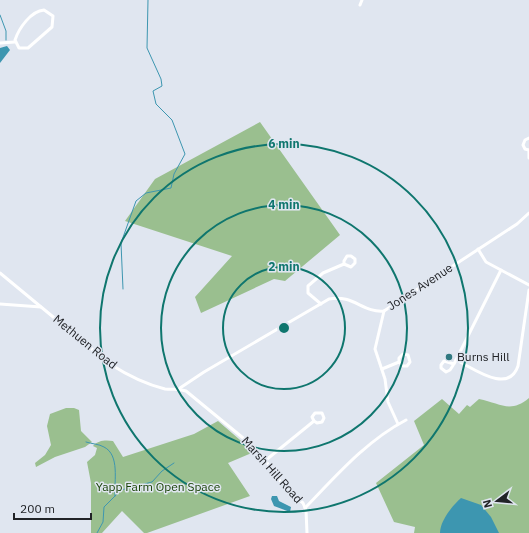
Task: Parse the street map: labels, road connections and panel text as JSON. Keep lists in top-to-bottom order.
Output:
{
  "streets": {
    "street": ["Jones Avenue", "Methuen Road", "Marsh Hill Road"]
  },
  "crossings": [
    ["Jones Avenue", "Methuen Road"],
    ["Jones Avenue", "Marsh Hill Road"],
    ["Methuen Road", "Marsh Hill Road"]
  ],
  "parks": ["Yapp Farm Open Space"],
  "places": ["Burns Hill"],
  "scale_bar": "200 m",
  "north": "left",
  "rings": ["6 min", "4 min", "2 min"]
}
